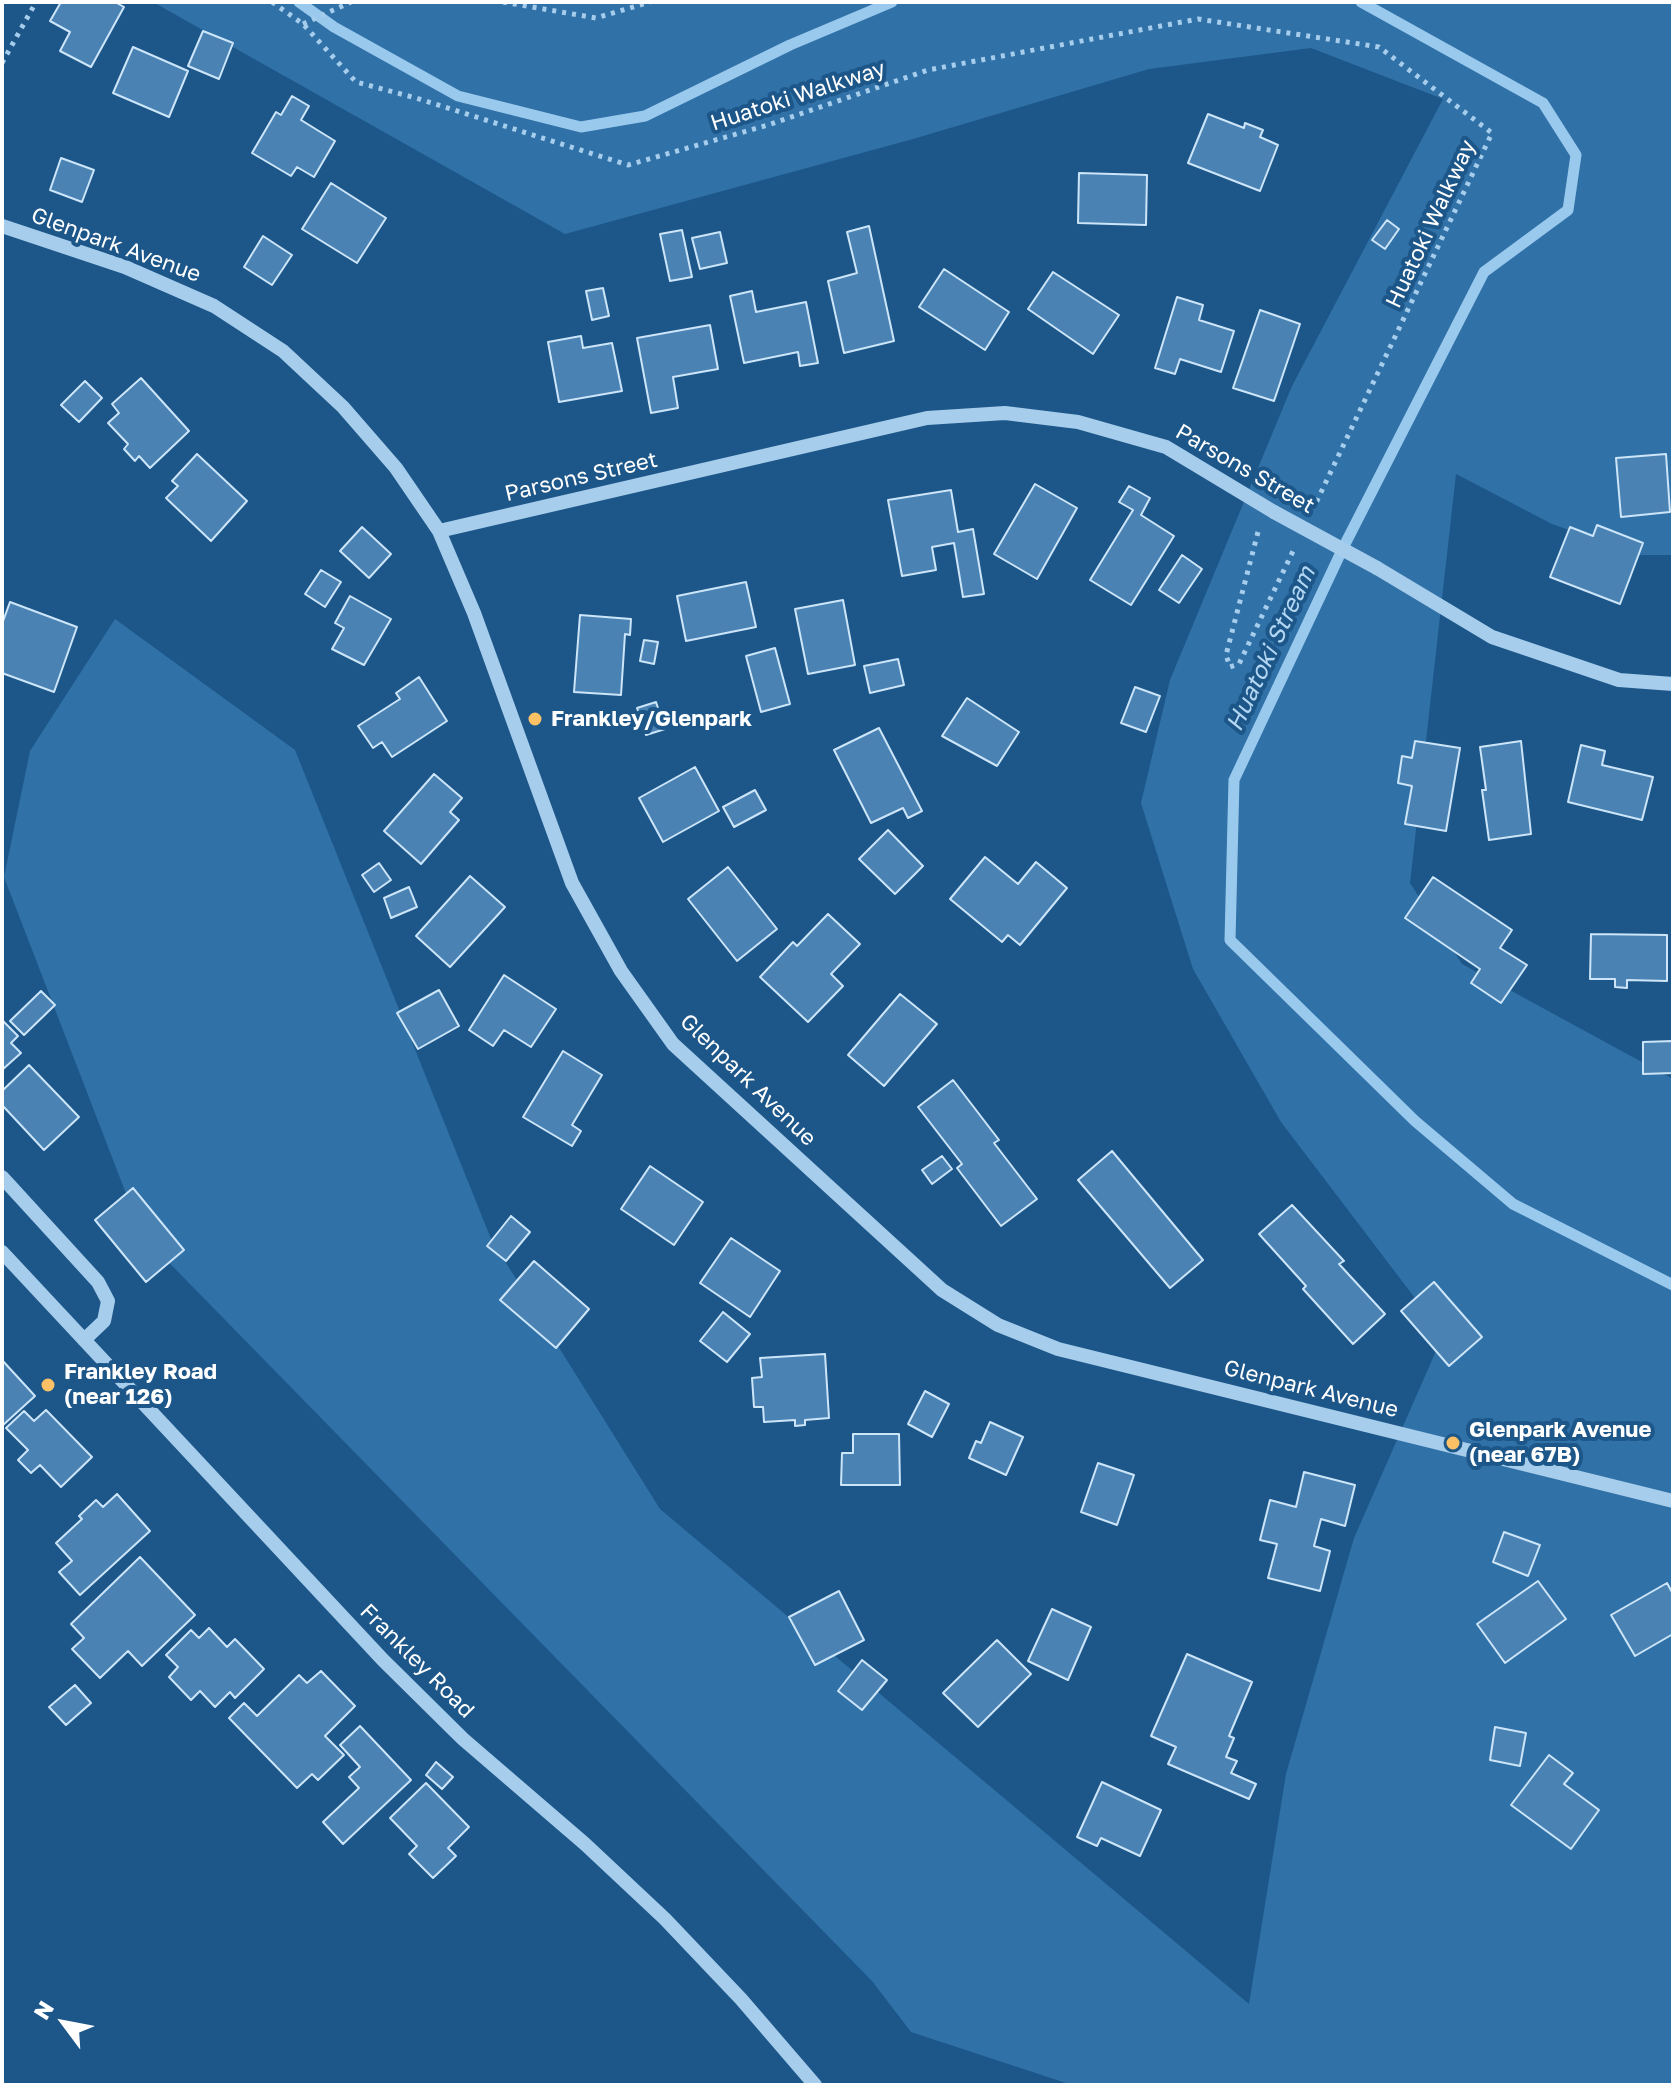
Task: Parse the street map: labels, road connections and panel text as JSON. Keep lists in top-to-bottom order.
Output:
{
  "streets": {
    "street": ["Glenpark Avenue", "Parsons Street", "Frankley Road"],
    "path": ["Huatoki Walkway"]
  },
  "crossings": [
    ["Glenpark Avenue", "Parsons Street"]
  ],
  "water": ["Huatoki Stream"],
  "places": ["Frankley/Glenpark", "Frankley Road (near 126)", "Glenpark Avenue (near 67B)"],
  "north": "top left"
}
